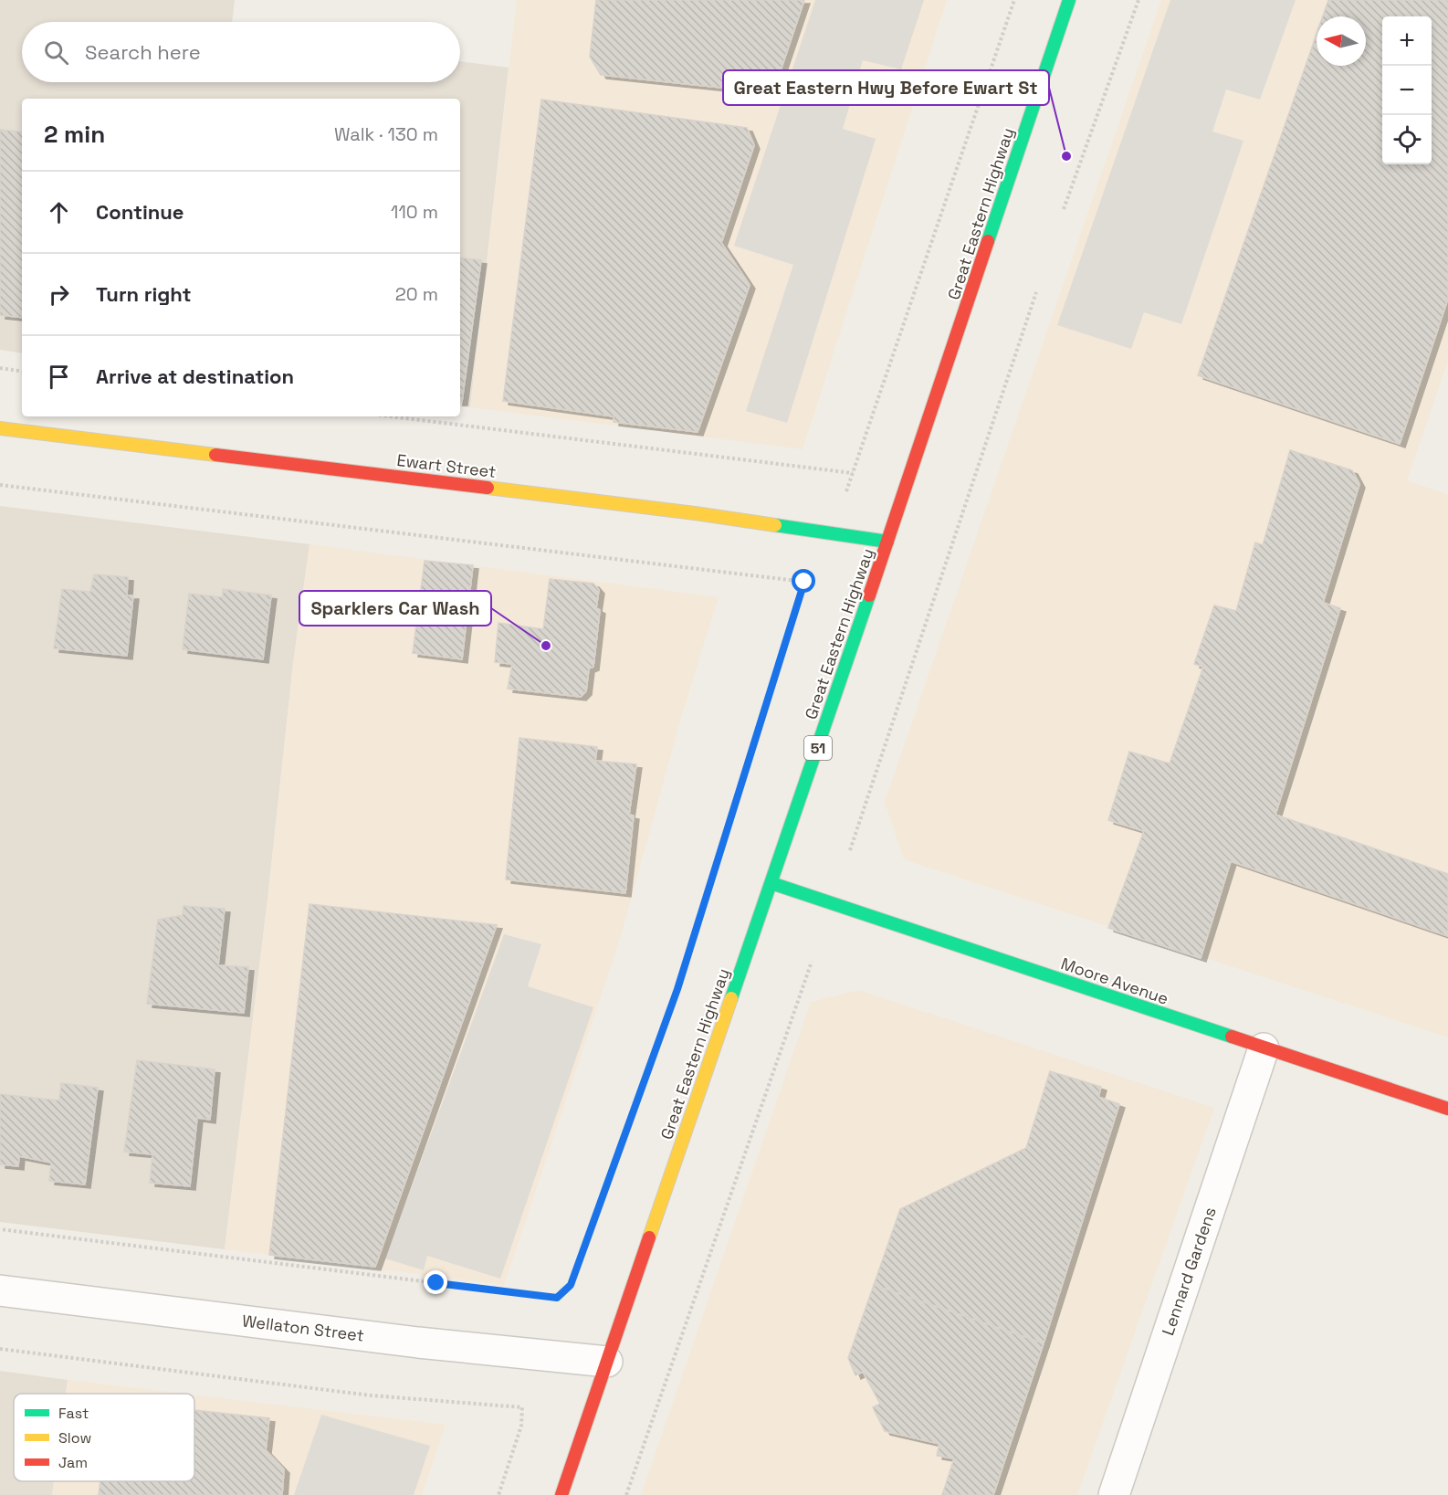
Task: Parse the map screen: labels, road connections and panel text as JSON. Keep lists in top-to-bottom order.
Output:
{
  "streets": {
    "main road": [
      "Great Eastern Highway",
      "Ewart Street",
      "51",
      "Moore Avenue"
    ],
    "street": ["Lennard Gardens", "Wellaton Street"]
  },
  "crossings": [
    ["Great Eastern Highway", "Ewart Street"],
    ["Great Eastern Highway", "Moore Avenue"],
    ["Great Eastern Highway", "Wellaton Street"],
    ["Moore Avenue", "Lennard Gardens"]
  ],
  "places": ["Great Eastern Hwy Before Ewart St", "Sparklers Car Wash"],
  "legend": ["Fast", "Slow", "Jam"],
  "north": "left",
  "page": {
    "map_buttons": ["+", "−"],
    "search": "Search here",
    "heading": ["2 min", "Walk · 130 m"],
    "list": [
      ["Continue", "110 m"],
      ["Turn right", "20 m"],
      "Arrive at destination"
    ]
  }
}
